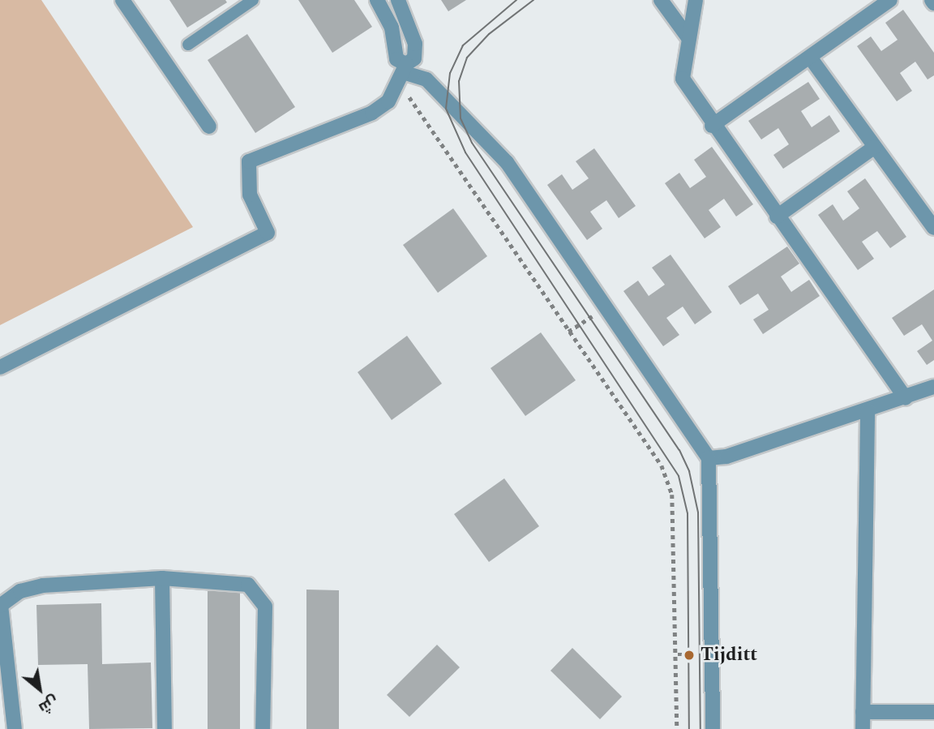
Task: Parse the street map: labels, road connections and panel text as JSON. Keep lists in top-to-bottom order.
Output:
{
  "places": ["Tijditt"],
  "north": "bottom right"
}
